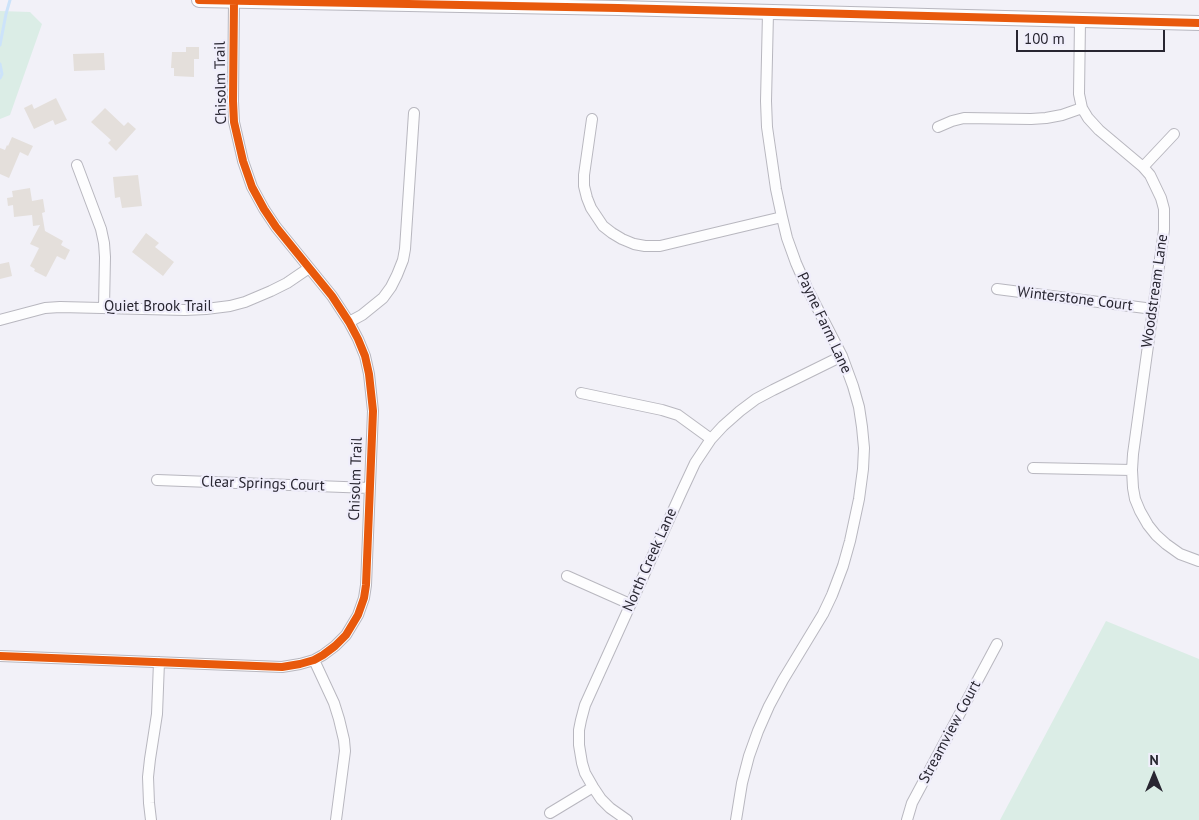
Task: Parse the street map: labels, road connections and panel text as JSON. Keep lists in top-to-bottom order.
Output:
{
  "streets": {
    "street": [
      "Chisolm Trail",
      "Woodstream Lane",
      "Winterstone Court",
      "Quiet Brook Trail",
      "Payne Farm Lane",
      "Clear Springs Court",
      "North Creek Lane",
      "Streamview Court"
    ]
  },
  "crossings": [
    ["Chisolm Trail", "Quiet Brook Trail"],
    ["Chisolm Trail", "Clear Springs Court"],
    ["Woodstream Lane", "Winterstone Court"],
    ["Payne Farm Lane", "North Creek Lane"]
  ],
  "scale_bar": "100 m",
  "north": "top"
}
